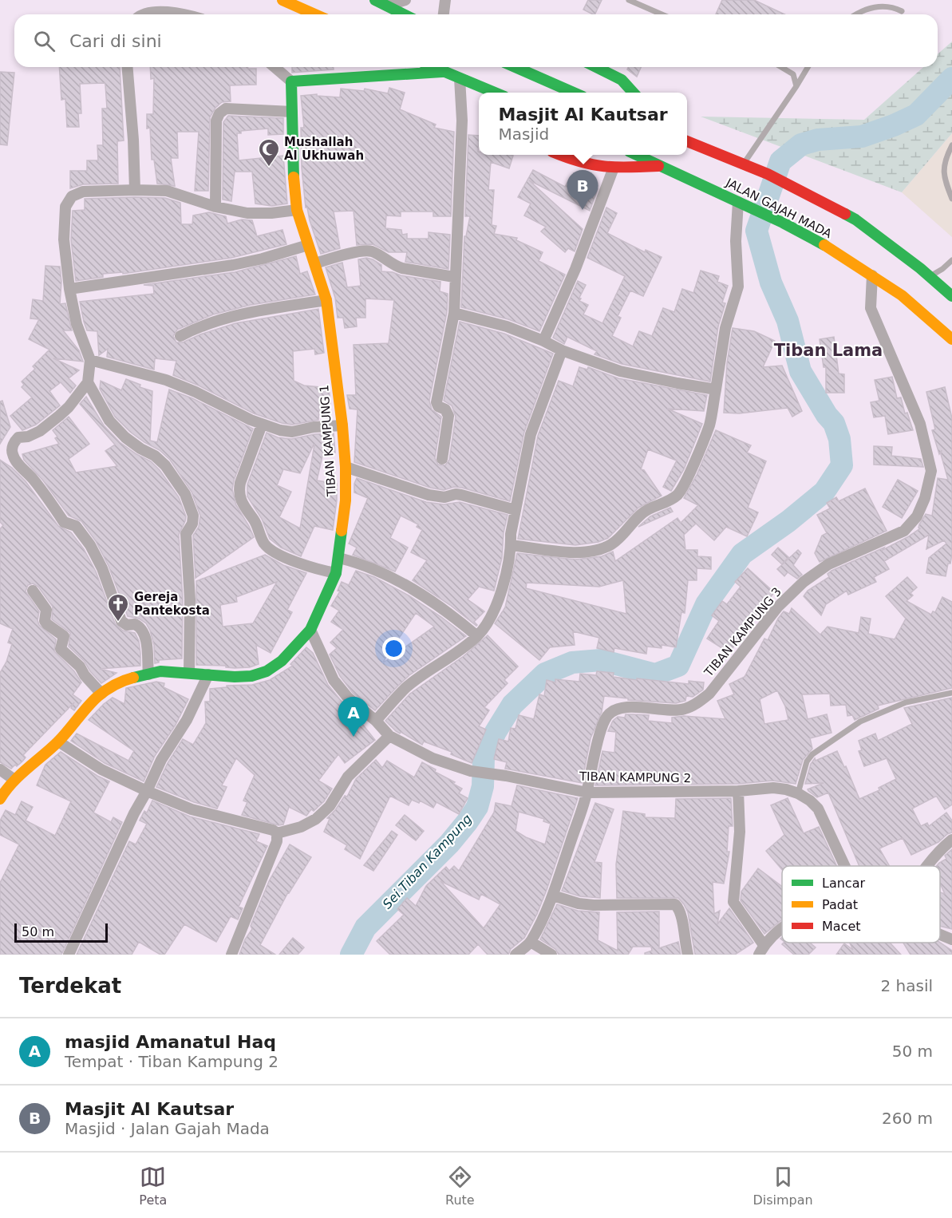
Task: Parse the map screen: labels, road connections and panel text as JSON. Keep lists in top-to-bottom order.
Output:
{
  "streets": {
    "main road": ["JALAN GAJAH MADA", "TIBAN KAMPUNG 1"],
    "street": ["TIBAN KAMPUNG 3", "TIBAN KAMPUNG 2"]
  },
  "crossings": [
    ["JALAN GAJAH MADA", "TIBAN KAMPUNG 3"],
    ["TIBAN KAMPUNG 1", "TIBAN KAMPUNG 2"],
    ["TIBAN KAMPUNG 3", "TIBAN KAMPUNG 2"]
  ],
  "districts": ["Tiban Lama"],
  "water": ["Sei.Tiban Kampung"],
  "places": {
    "mosque": ["Mushallah Al Ukhuwah"],
    "church": ["Gereja Pantekosta"]
  },
  "legend": ["Lancar", "Padat", "Macet"],
  "scale_bar": "50 m",
  "page": {
    "search": "Cari di sini",
    "popup": ["Masjit Al Kautsar", "Masjid"],
    "pins": ["B", "A"],
    "scale": "50 m",
    "heading": ["Terdekat", "2 hasil"],
    "list": [
      {
        "mark": "A",
        "name": "masjid Amanatul Haq",
        "note": "Tempat · Tiban Kampung 2",
        "value": "50 m"
      },
      {
        "mark": "B",
        "name": "Masjit Al Kautsar",
        "note": "Masjid · Jalan Gajah Mada",
        "value": "260 m"
      }
    ],
    "nav": ["Peta", "Rute", "Disimpan"]
  }
}
